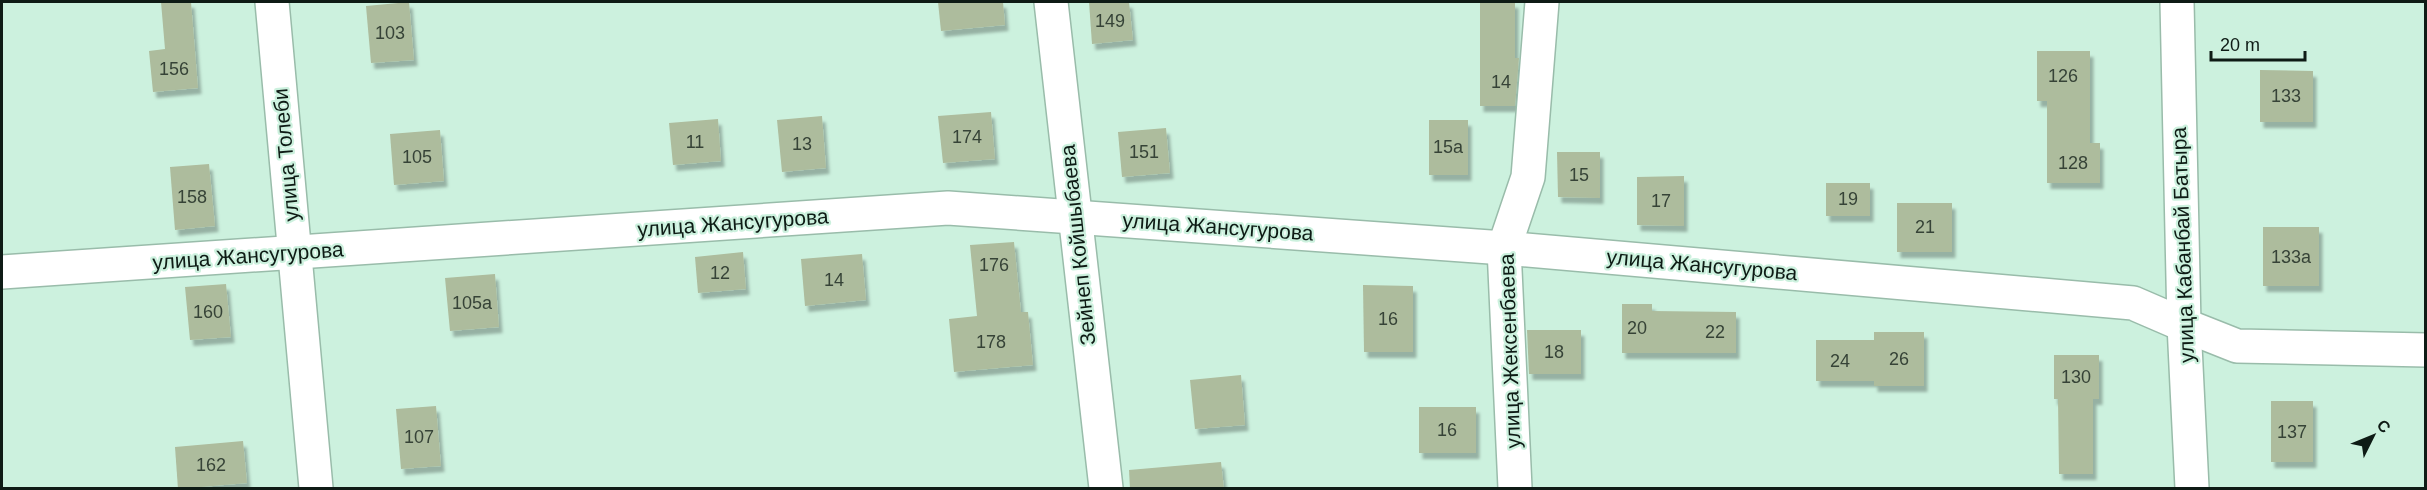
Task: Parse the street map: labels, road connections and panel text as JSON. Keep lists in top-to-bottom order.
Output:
{
  "streets": {
    "street": [
      "улица Толеби",
      "улица Жансугурова",
      "Зейнеп Койшыбаева",
      "улица Кабанбай Батыра",
      "улица Жексенбаева"
    ]
  },
  "crossings": [
    ["улица Толеби", "улица Жансугурова"],
    ["улица Жансугурова", "Зейнеп Койшыбаева"],
    ["улица Жансугурова", "улица Кабанбай Батыра"],
    ["улица Жансугурова", "улица Жексенбаева"]
  ],
  "house_numbers": [
    "149",
    "103",
    "156",
    "126",
    "14",
    "133",
    "174",
    "11",
    "13",
    "15а",
    "151",
    "105",
    "128",
    "15",
    "158",
    "19",
    "17",
    "21",
    "133а",
    "176",
    "12",
    "14",
    "105а",
    "160",
    "16",
    "20",
    "22",
    "178",
    "18",
    "26",
    "24",
    "130",
    "16",
    "137",
    "107",
    "162"
  ],
  "scale_bar": "20 m",
  "north": "top right"
}
